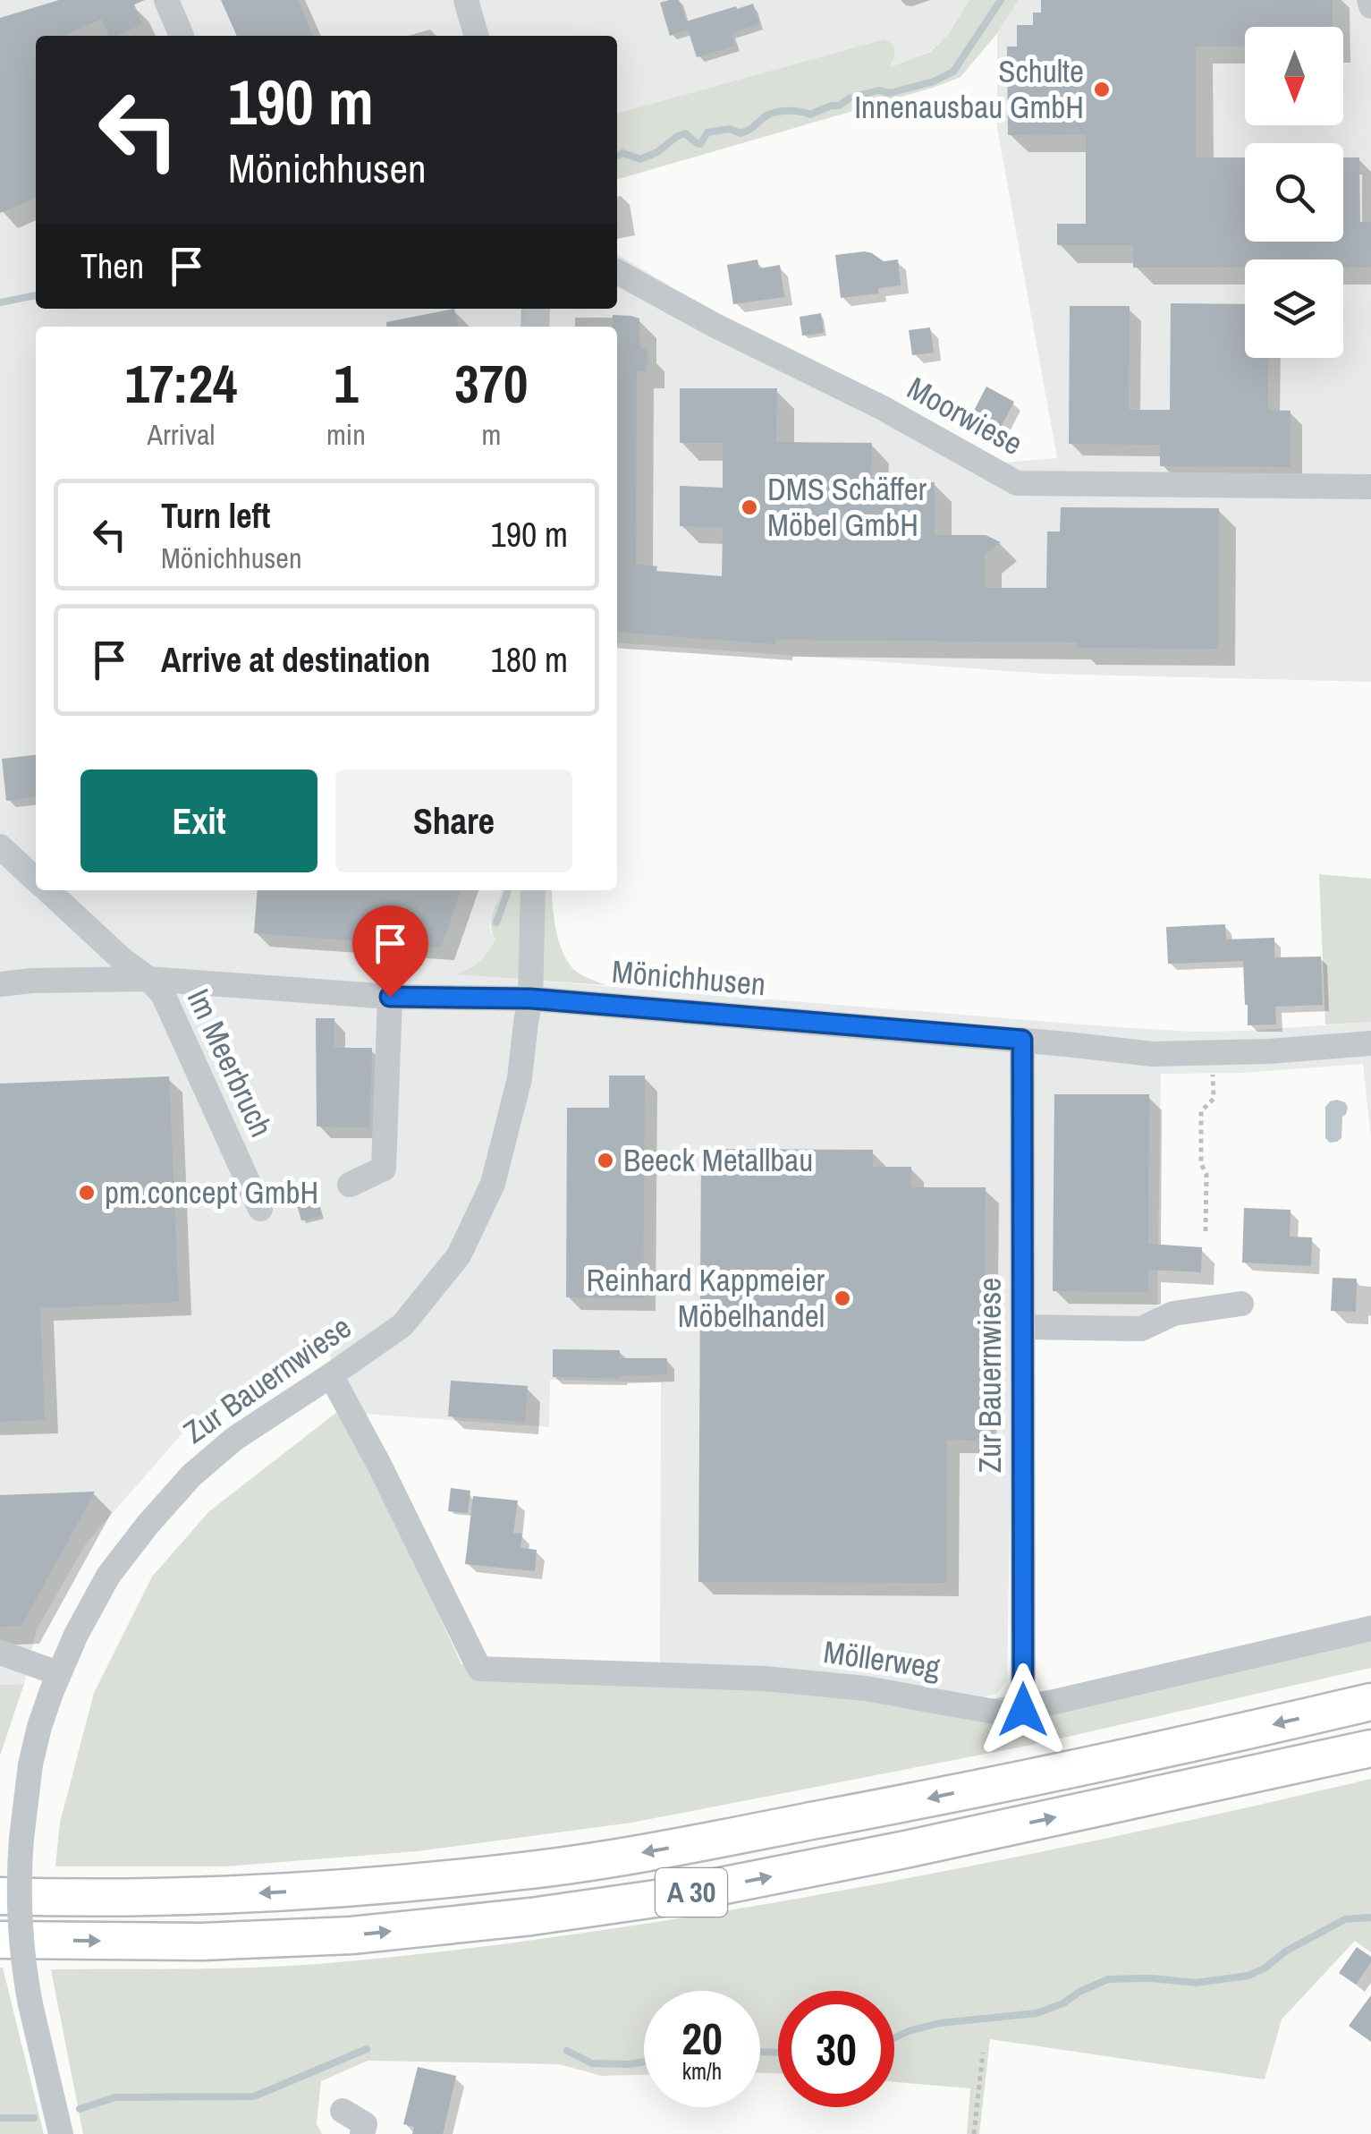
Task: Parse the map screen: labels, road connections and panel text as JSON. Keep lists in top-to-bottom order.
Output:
{
  "streets": {
    "highway": ["A 30"],
    "street": [
      "Moorwiese",
      "Mönichhusen",
      "Im Meerbruch",
      "Zur Bauernwiese",
      "Möllerweg"
    ]
  },
  "crossings": [
    ["Mönichhusen", "Im Meerbruch"],
    ["Mönichhusen", "Zur Bauernwiese"],
    ["Zur Bauernwiese", "Möllerweg"]
  ],
  "places": [
    "Schulte Innenausbau GmbH",
    "DMS Schäffer Möbel GmbH",
    "Beeck Metallbau",
    "pm.concept GmbH",
    "Reinhard Kappmeier Möbelhandel"
  ],
  "north": "bottom",
  "page": {
    "turn": ["190 m", "Mönichhusen"],
    "then": "Then",
    "eta": [
      "17:24",
      "Arrival",
      "1",
      "min",
      "370",
      "m"
    ],
    "list": [
      {
        "name": "Turn left",
        "note": "Mönichhusen",
        "value": "190 m"
      },
      {
        "name": "Arrive at destination",
        "value": "180 m"
      }
    ],
    "buttons": ["Exit", "Share"],
    "speed": "20 km/h",
    "limit": "30"
  }
}
